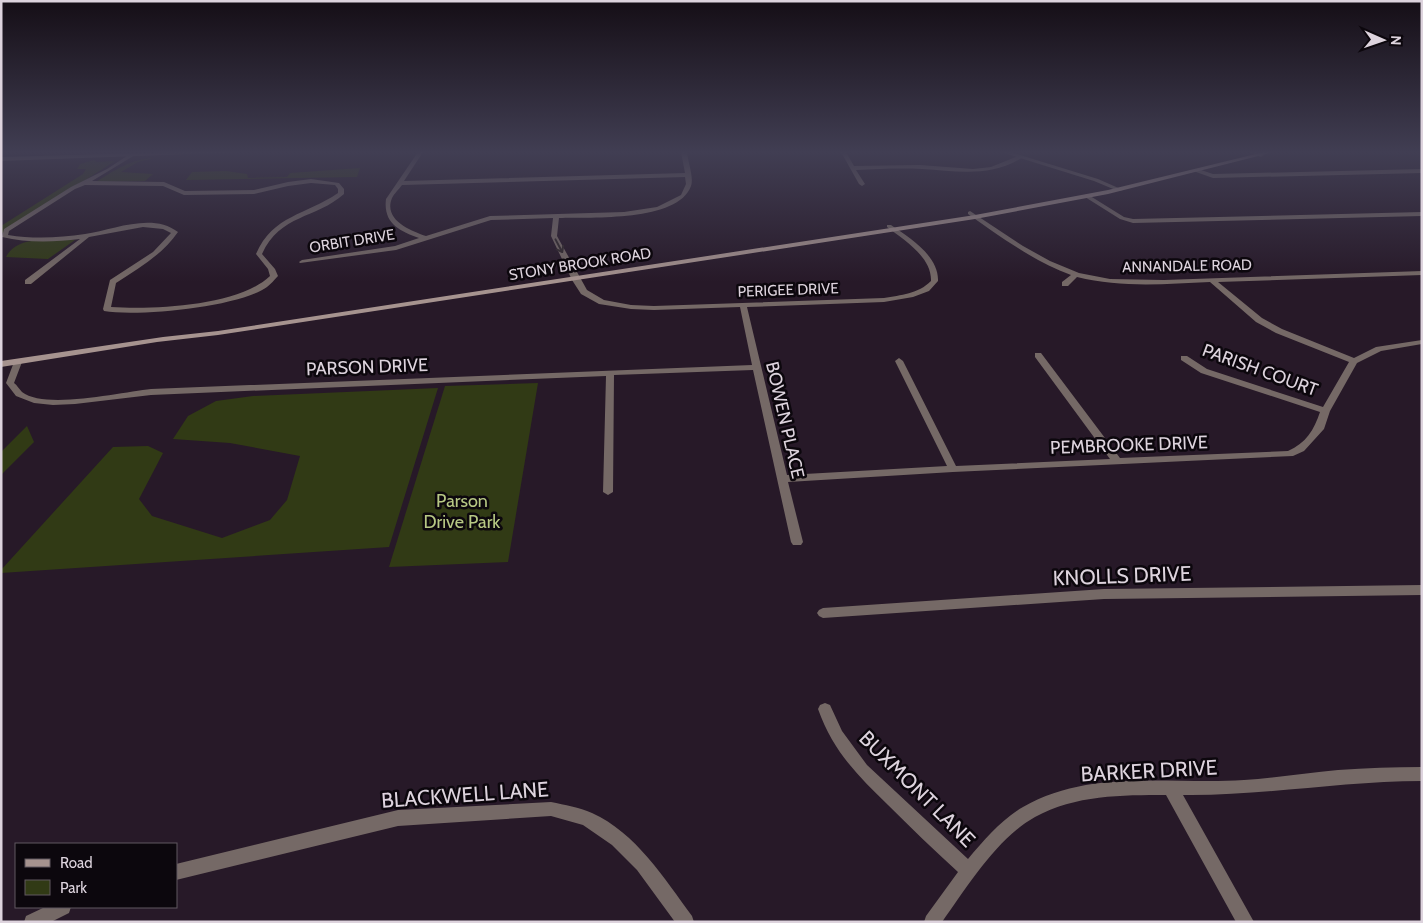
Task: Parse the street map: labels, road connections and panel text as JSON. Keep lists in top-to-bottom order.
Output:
{
  "streets": {
    "main road": ["STONY BROOK ROAD"],
    "street": [
      "ORBIT DRIVE",
      "ANNANDALE ROAD",
      "PERIGEE DRIVE",
      "PARSON DRIVE",
      "PARISH COURT",
      "BOWEN PLACE",
      "PEMBROOKE DRIVE",
      "KNOLLS DRIVE",
      "BARKER DRIVE",
      "BUXMONT LANE",
      "BLACKWELL LANE"
    ]
  },
  "crossings": [
    ["ORBIT DRIVE", "PERIGEE DRIVE"],
    ["STONY BROOK ROAD", "ANNANDALE ROAD"],
    ["STONY BROOK ROAD", "PERIGEE DRIVE"],
    ["STONY BROOK ROAD", "PARSON DRIVE"],
    ["PERIGEE DRIVE", "BOWEN PLACE"],
    ["PARSON DRIVE", "BOWEN PLACE"],
    ["PARISH COURT", "PEMBROOKE DRIVE"],
    ["BOWEN PLACE", "PEMBROOKE DRIVE"],
    ["BARKER DRIVE", "BUXMONT LANE"]
  ],
  "parks": ["Parson Drive Park"],
  "legend": ["Road", "Park"],
  "north": "right"
}
